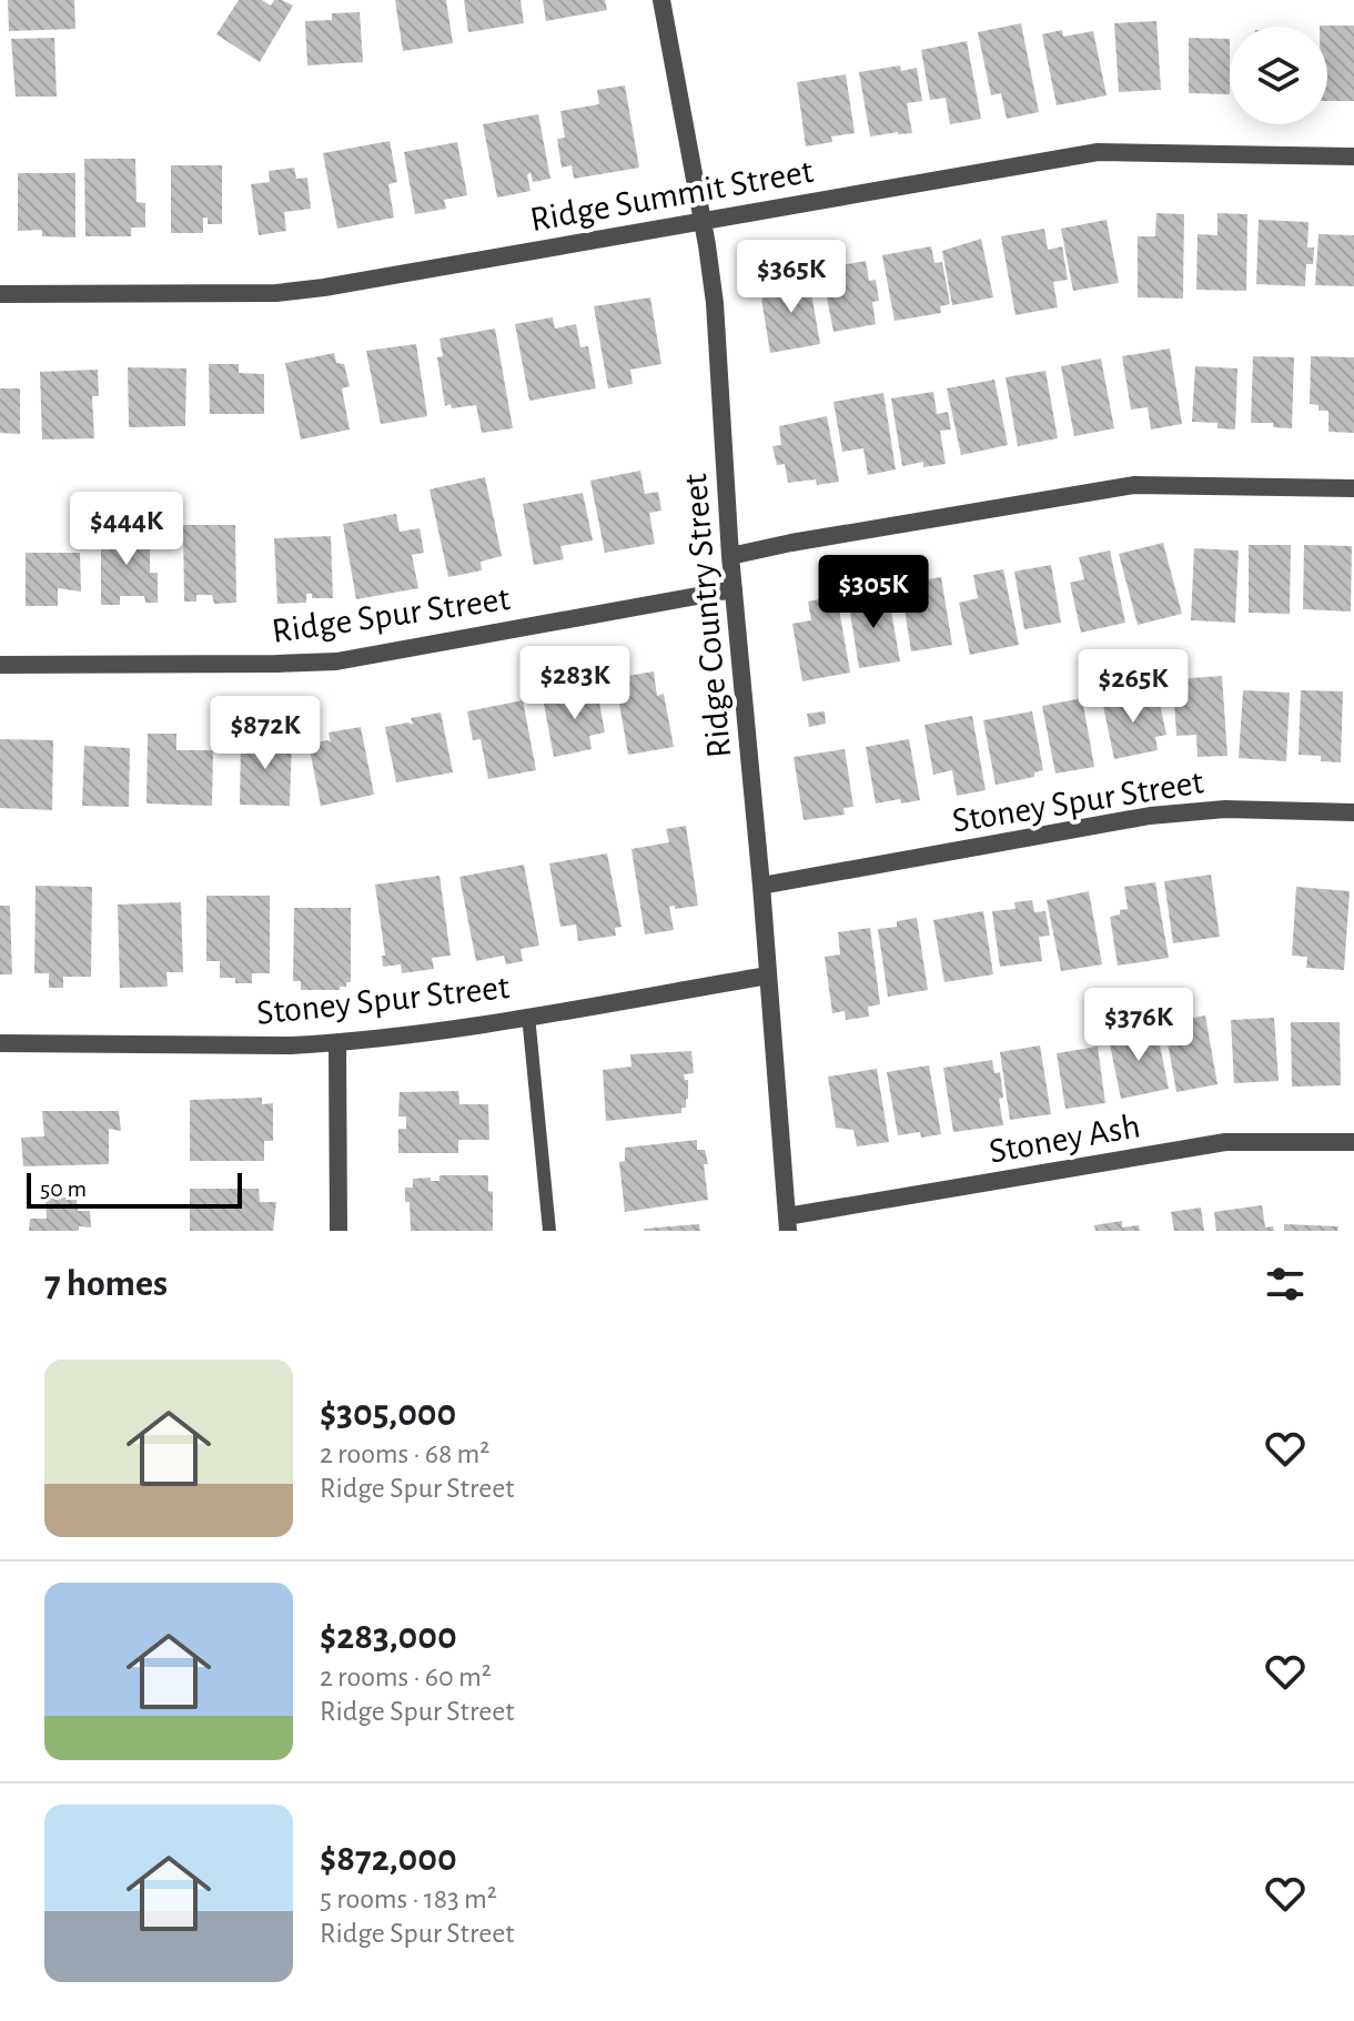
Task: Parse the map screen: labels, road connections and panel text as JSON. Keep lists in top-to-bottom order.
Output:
{
  "streets": {
    "street": [
      "Ridge Summit Street",
      "Ridge Spur Street",
      "Ridge Country Street",
      "Stoney Spur Street",
      "Stoney Ash"
    ]
  },
  "crossings": [
    ["Ridge Summit Street", "Ridge Country Street"],
    ["Ridge Spur Street", "Ridge Country Street"],
    ["Ridge Country Street", "Stoney Spur Street"],
    ["Ridge Country Street", "Stoney Ash"]
  ],
  "scale_bar": "50 m",
  "page": {
    "price": [
      "$365K",
      "$444K",
      "$305K",
      "$283K",
      "$265K",
      "$872K",
      "$376K"
    ],
    "scale": "50 m",
    "heading": "7 homes",
    "list": [
      {
        "name": "$305,000",
        "note": "2 rooms · 68 m² · Ridge Spur Street"
      },
      {
        "name": "$283,000",
        "note": "2 rooms · 60 m² · Ridge Spur Street"
      },
      {
        "name": "$872,000",
        "note": "5 rooms · 183 m² · Ridge Spur Street"
      }
    ]
  }
}
